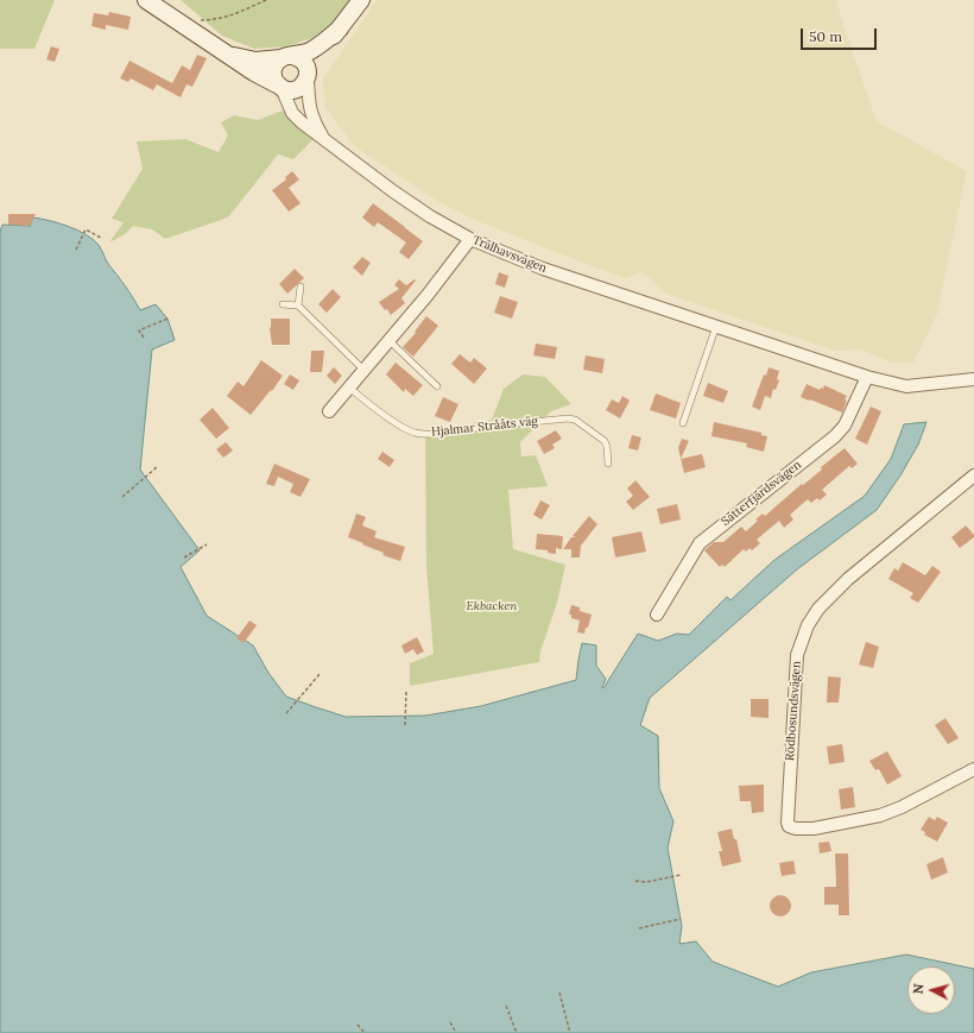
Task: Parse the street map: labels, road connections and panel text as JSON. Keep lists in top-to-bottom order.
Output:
{
  "streets": {
    "street": ["Trälhavsvägen", "Sätterfjärdsvägen", "Rödbosundsvägen"],
    "lane": ["Hjalmar Strååts väg"]
  },
  "crossings": [
    ["Trälhavsvägen", "Sätterfjärdsvägen"]
  ],
  "parks": ["Ekbacken"],
  "scale_bar": "50 m",
  "north": "left"
}
